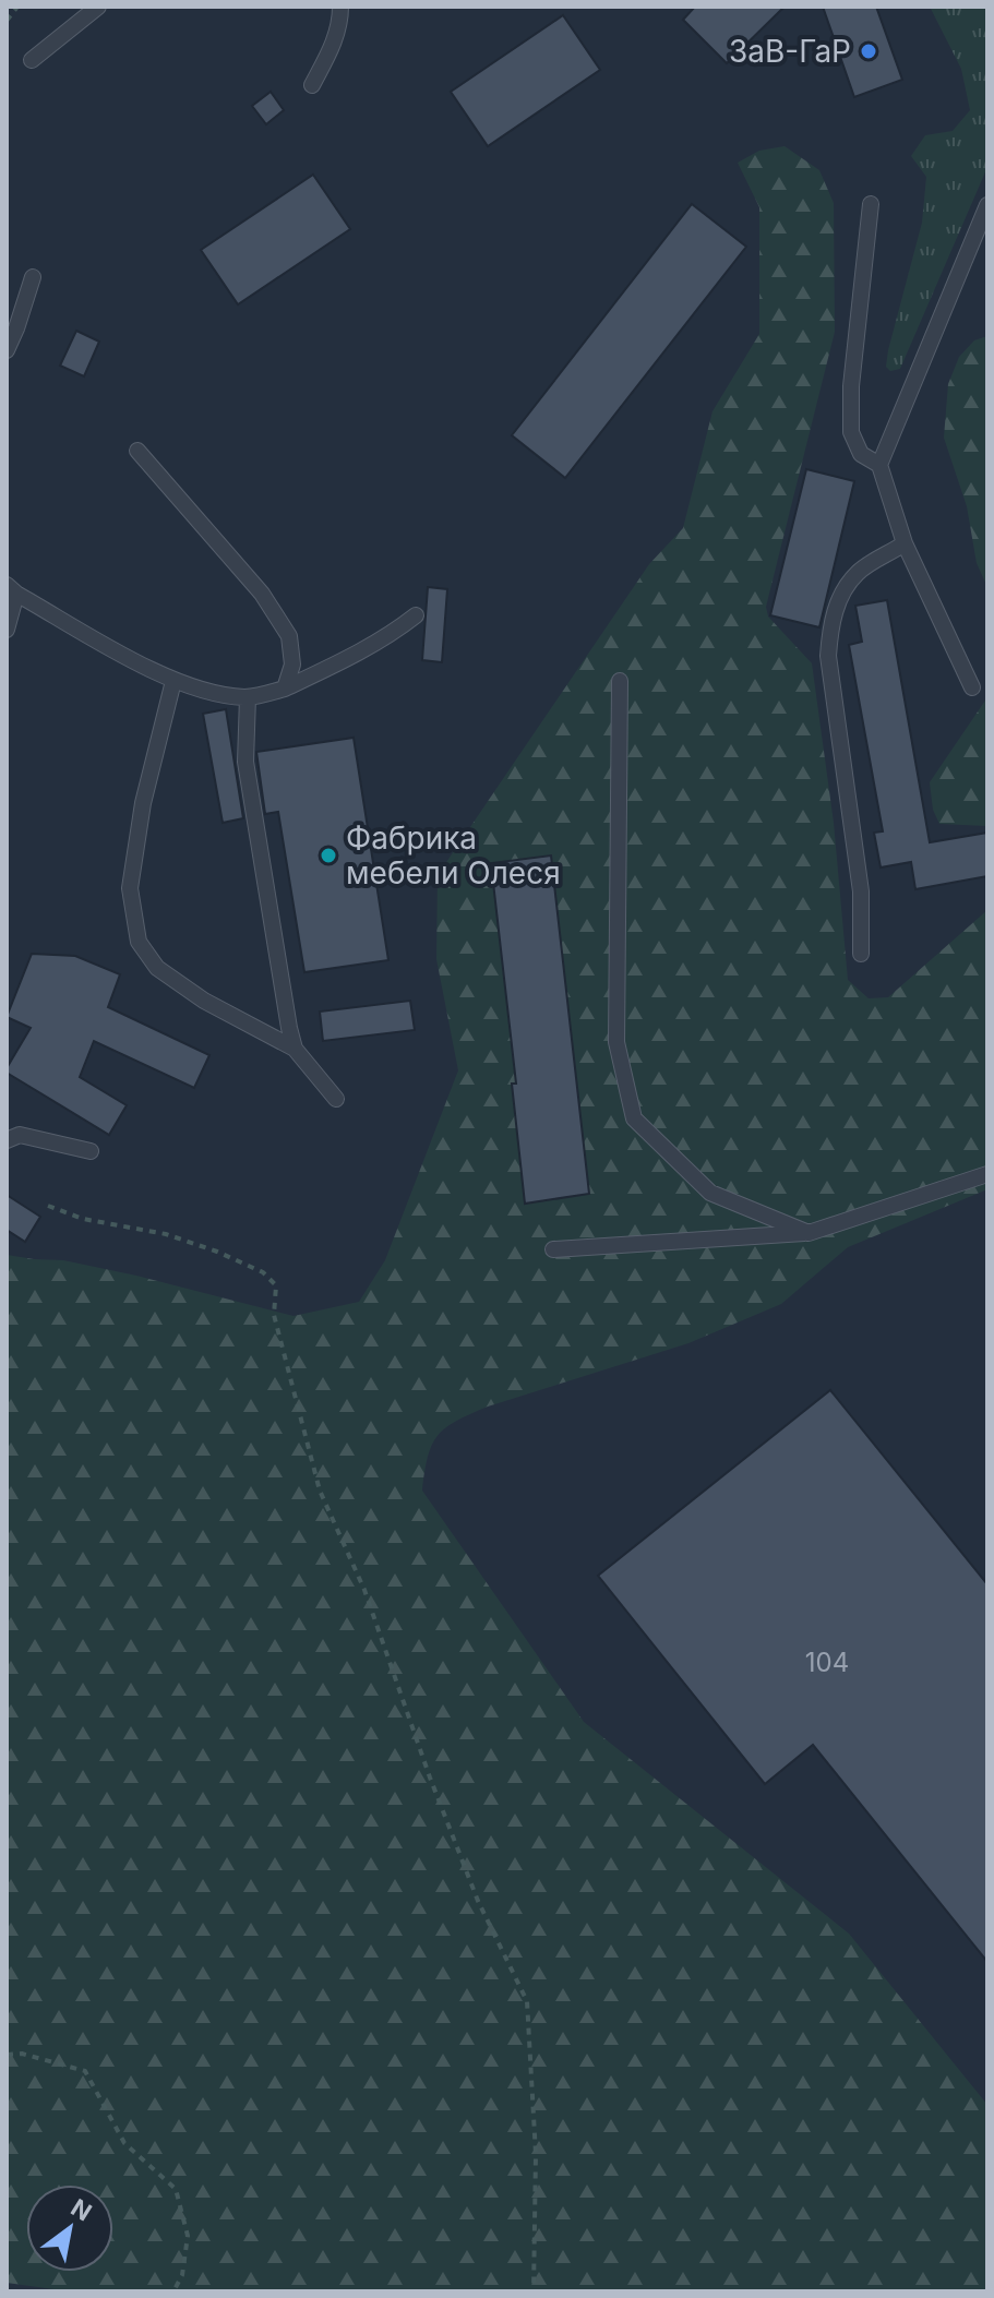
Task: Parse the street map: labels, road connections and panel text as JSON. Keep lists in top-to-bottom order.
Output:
{
  "places": ["ЗаВ-ГаР", "Фабрика мебели Олеся"],
  "house_numbers": ["104"],
  "north": "top right"
}
